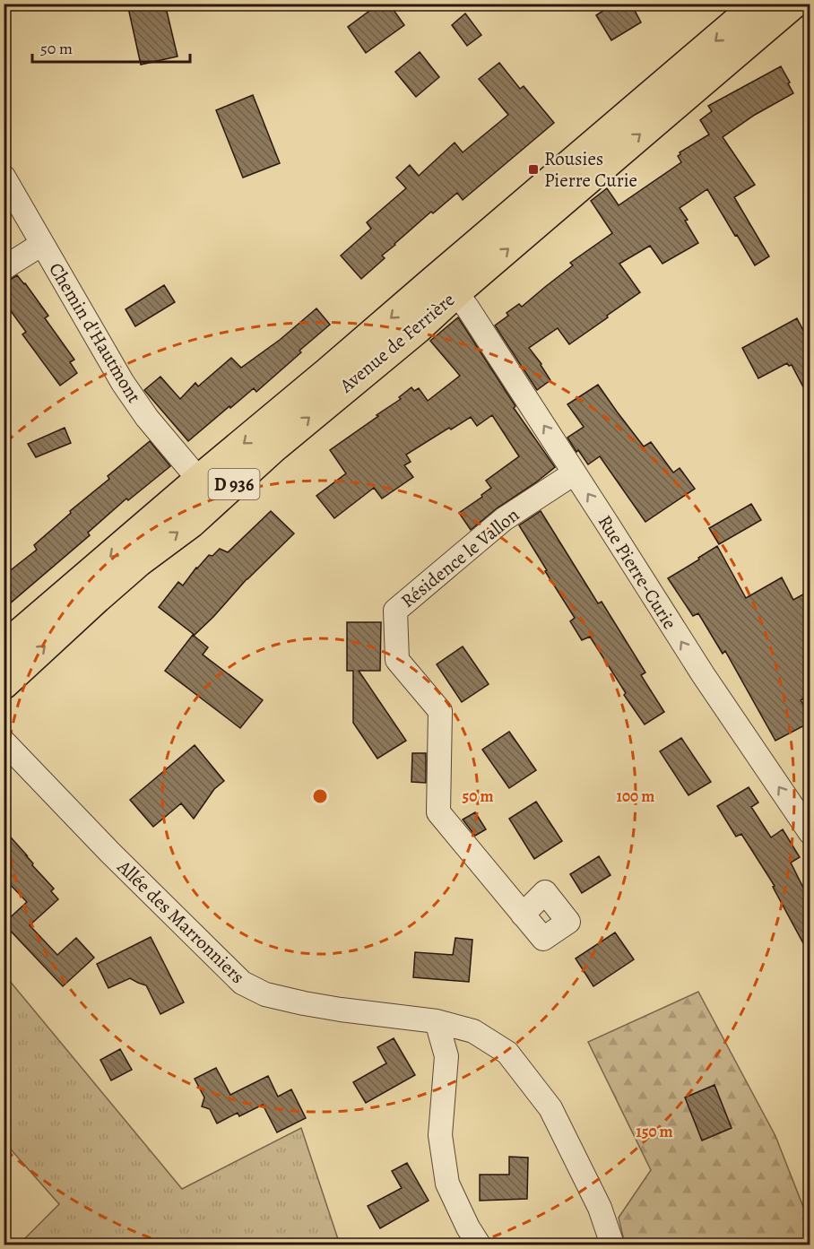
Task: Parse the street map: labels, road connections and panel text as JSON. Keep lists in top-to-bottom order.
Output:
{
  "streets": {
    "main road": ["Avenue de Ferrière", "D 936"],
    "street": [
      "Chemin d'Hautmont",
      "Résidence le Vallon",
      "Rue Pierre-Curie",
      "Allée des Marronniers"
    ]
  },
  "crossings": [
    ["Chemin d'Hautmont", "Avenue de Ferrière"],
    ["Avenue de Ferrière", "Rue Pierre-Curie"],
    ["Résidence le Vallon", "Rue Pierre-Curie"]
  ],
  "one_way": ["Rue Pierre-Curie"],
  "places": {
    "transit": ["Rousies Pierre Curie"]
  },
  "scale_bar": "50 m",
  "rings": ["50 m", "100 m", "150 m"]
}
